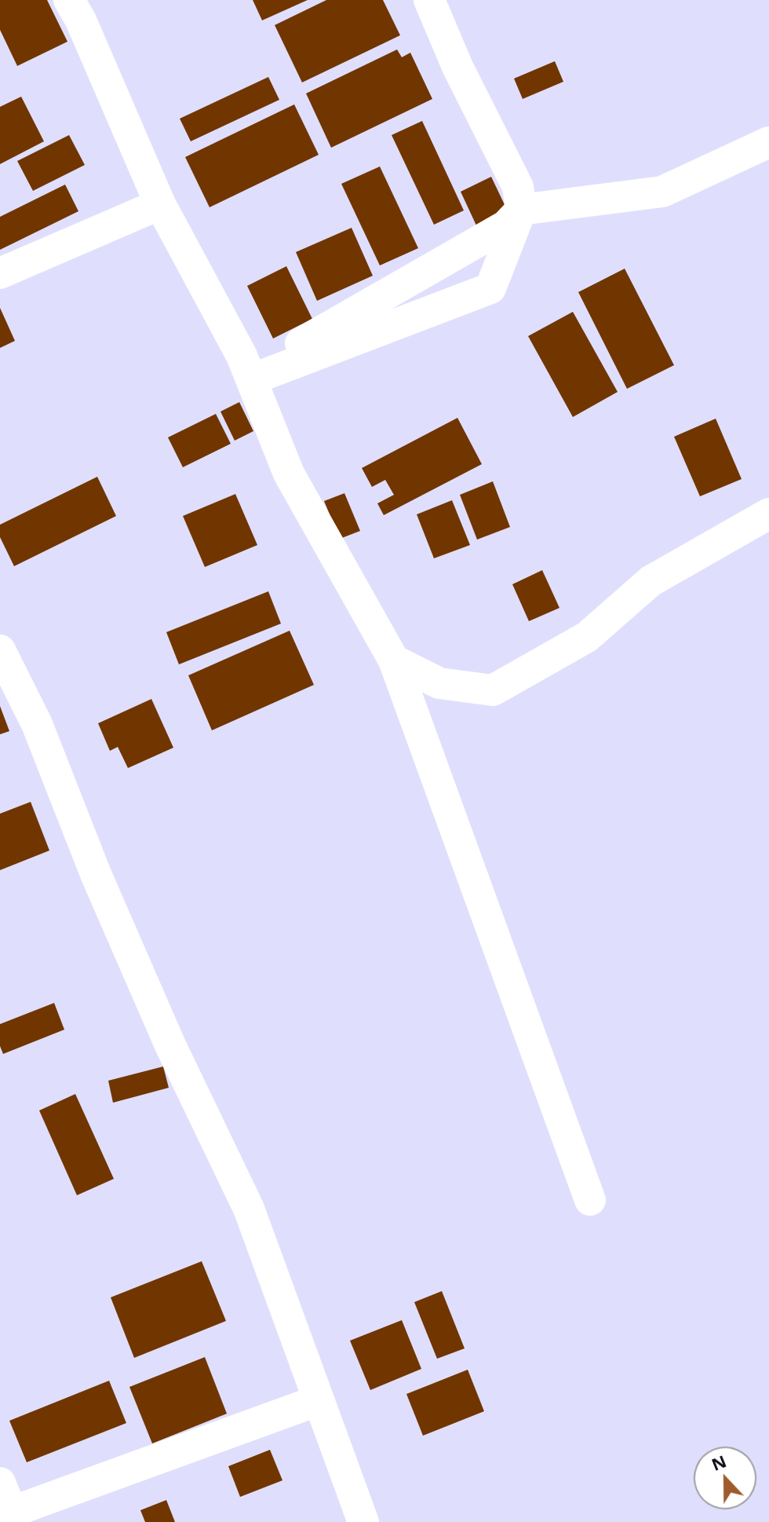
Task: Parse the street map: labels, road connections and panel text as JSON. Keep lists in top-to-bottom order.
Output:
{
  "north": "top"
}
